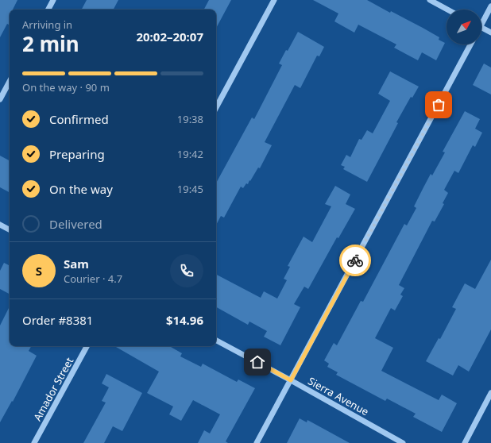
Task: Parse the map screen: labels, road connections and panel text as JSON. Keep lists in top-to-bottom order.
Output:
{
  "streets": {
    "street": ["Amador Street", "Sierra Avenue"]
  },
  "north": "top right",
  "page": {
    "heading": ["2 min", "Arriving in", "20:02–20:07"],
    "panel": [
      "Sam",
      "Courier · 4.7",
      "Order #8381",
      "$14.96"
    ],
    "bar": "On the way · 90 m",
    "list": [
      ["Confirmed", "19:38"],
      ["Preparing", "19:42"],
      ["On the way", "19:45"],
      "Delivered"
    ],
    "round": "S"
  }
}
